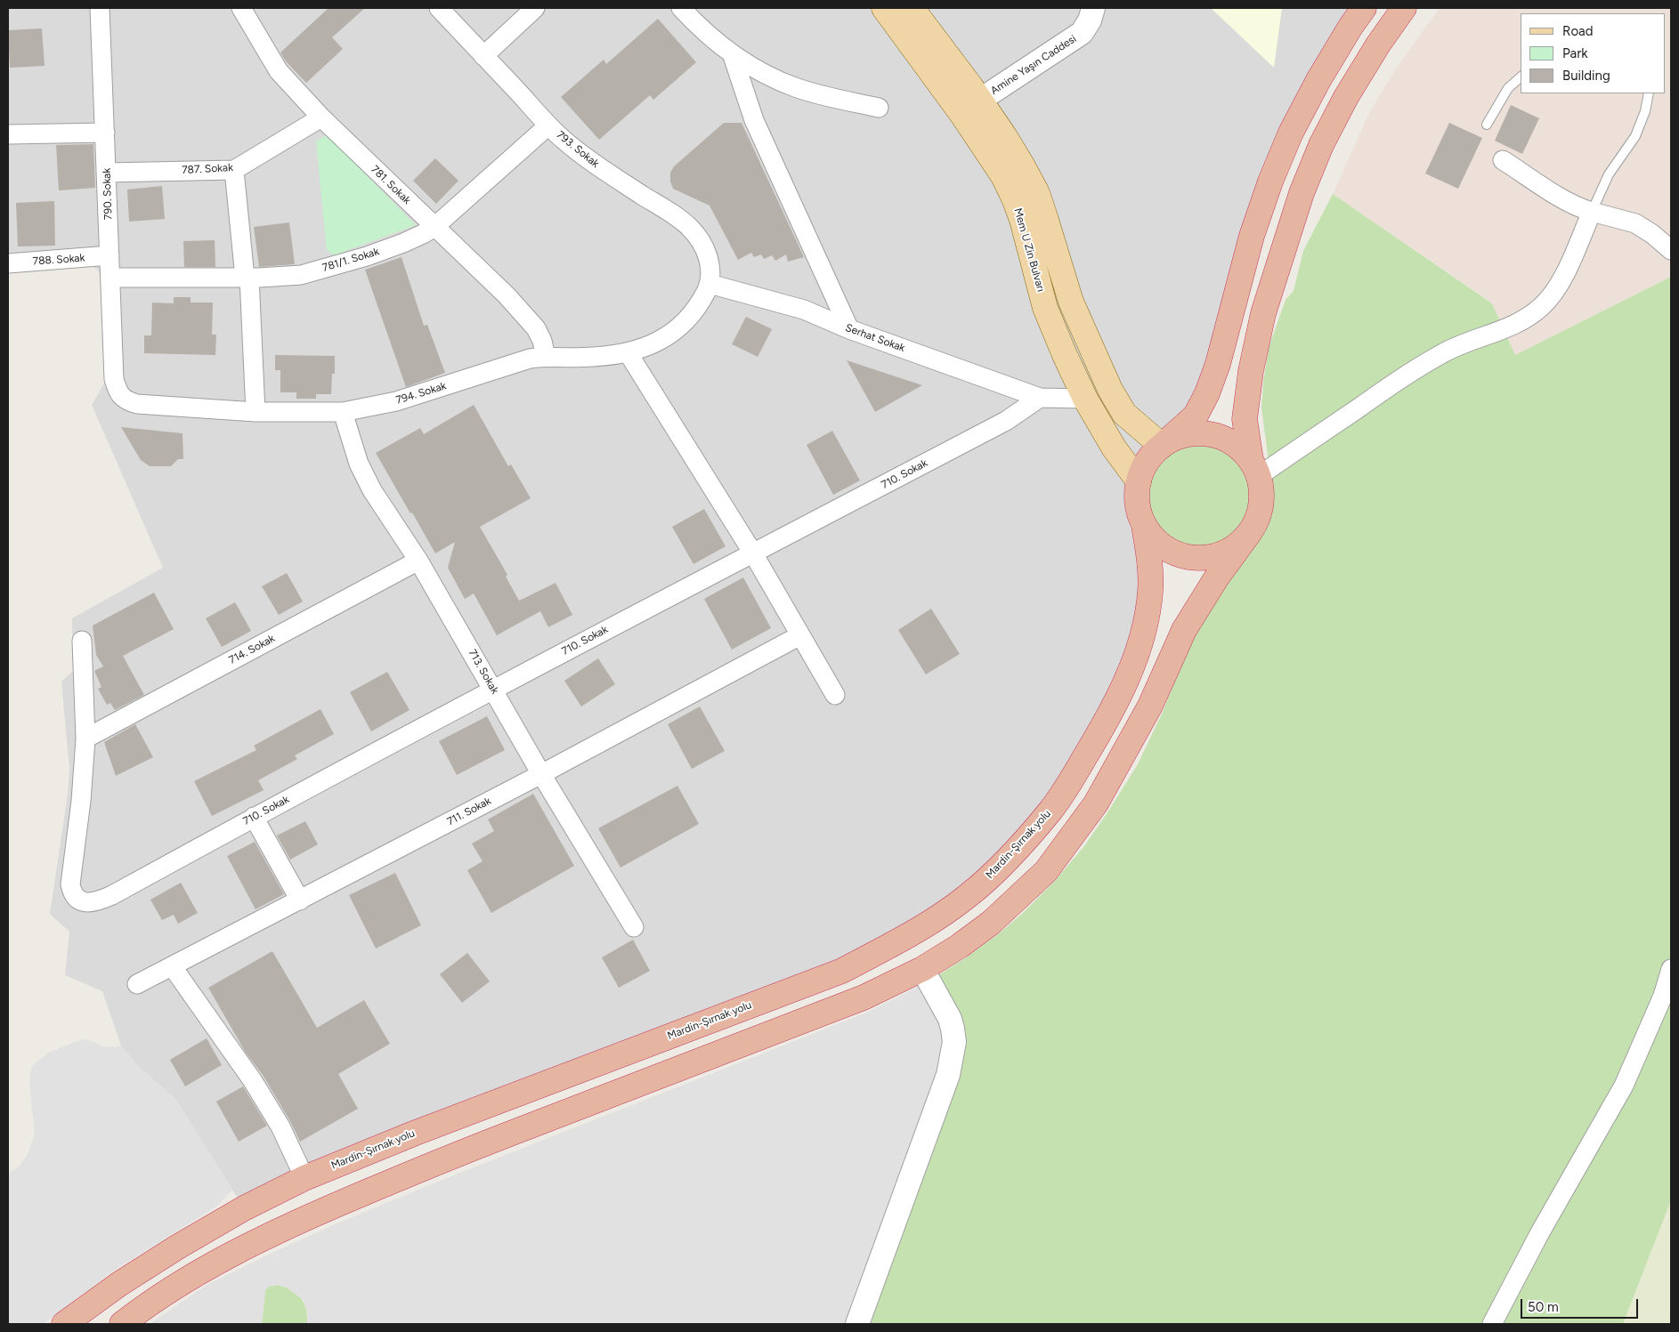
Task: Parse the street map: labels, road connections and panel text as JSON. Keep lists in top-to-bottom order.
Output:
{
  "streets": {
    "highway": ["Mardin-Şırnak yolu"],
    "main road": ["Mem U Zin Bulvarı"],
    "street": [
      "Amine Yaşın Caddesi",
      "793. Sokak",
      "787. Sokak",
      "781. Sokak",
      "790. Sokak",
      "788. Sokak",
      "781/1. Sokak",
      "Serhat Sokak",
      "794. Sokak",
      "710. Sokak",
      "714. Sokak",
      "713. Sokak",
      "711. Sokak"
    ]
  },
  "crossings": [
    ["Amine Yaşın Caddesi", "Mem U Zin Bulvarı"],
    ["793. Sokak", "781/1. Sokak"],
    ["793. Sokak", "Serhat Sokak"],
    ["793. Sokak", "794. Sokak"],
    ["787. Sokak", "781. Sokak"],
    ["787. Sokak", "790. Sokak"],
    ["781. Sokak", "781/1. Sokak"],
    ["781. Sokak", "794. Sokak"],
    ["790. Sokak", "788. Sokak"],
    ["790. Sokak", "781/1. Sokak"],
    ["790. Sokak", "794. Sokak"],
    ["Mem U Zin Bulvarı", "Mardin-Şırnak yolu"],
    ["Serhat Sokak", "794. Sokak"],
    ["Serhat Sokak", "710. Sokak"],
    ["794. Sokak", "713. Sokak"],
    ["710. Sokak", "714. Sokak"],
    ["710. Sokak", "713. Sokak"],
    ["714. Sokak", "713. Sokak"],
    ["713. Sokak", "711. Sokak"]
  ],
  "legend": ["Road", "Park", "Building"],
  "scale_bar": "50 m"
}
